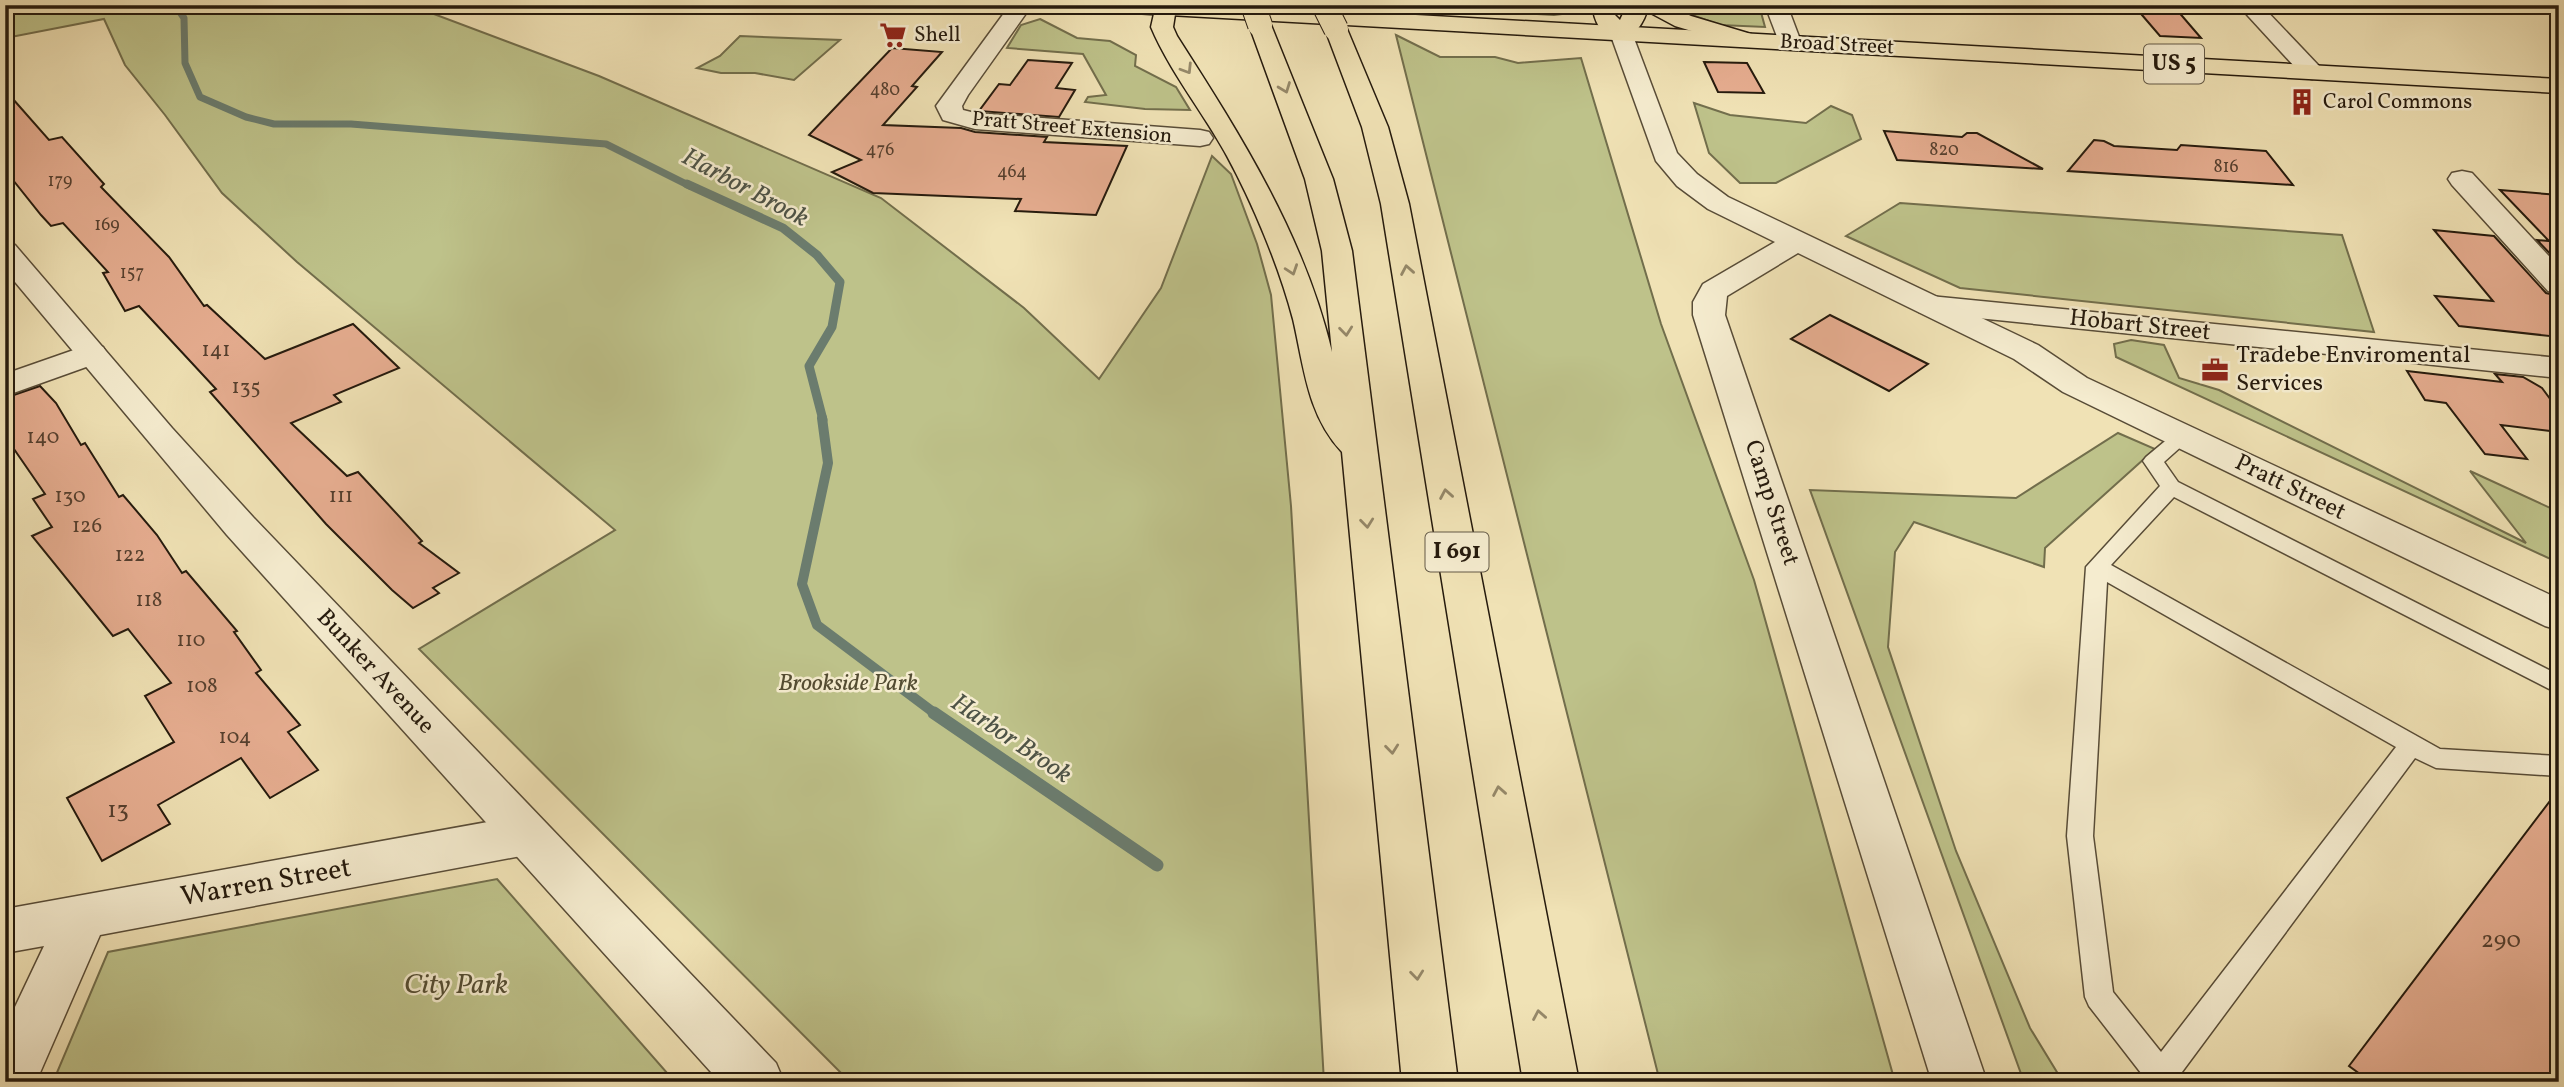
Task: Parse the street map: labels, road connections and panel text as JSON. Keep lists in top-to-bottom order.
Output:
{
  "streets": {
    "main road": ["Broad Street", "US 5", "I 691"],
    "street": [
      "Pratt Street Extension",
      "Hobart Street",
      "Pratt Street",
      "Camp Street",
      "Bunker Avenue",
      "Warren Street"
    ]
  },
  "crossings": [
    ["Hobart Street", "Pratt Street"],
    ["Pratt Street", "Camp Street"],
    ["Bunker Avenue", "Warren Street"]
  ],
  "water": ["Harbor Brook"],
  "parks": ["Brookside Park", "City Park"],
  "places": {
    "supermarket": ["Shell"],
    "building": ["Carol Commons"],
    "office": ["Tradebe Enviromental Services"]
  },
  "house_numbers": [
    "480",
    "476",
    "820",
    "816",
    "464",
    "179",
    "169",
    "157",
    "141",
    "135",
    "140",
    "130",
    "111",
    "126",
    "122",
    "118",
    "110",
    "108",
    "104",
    "13",
    "290"
  ]
}
